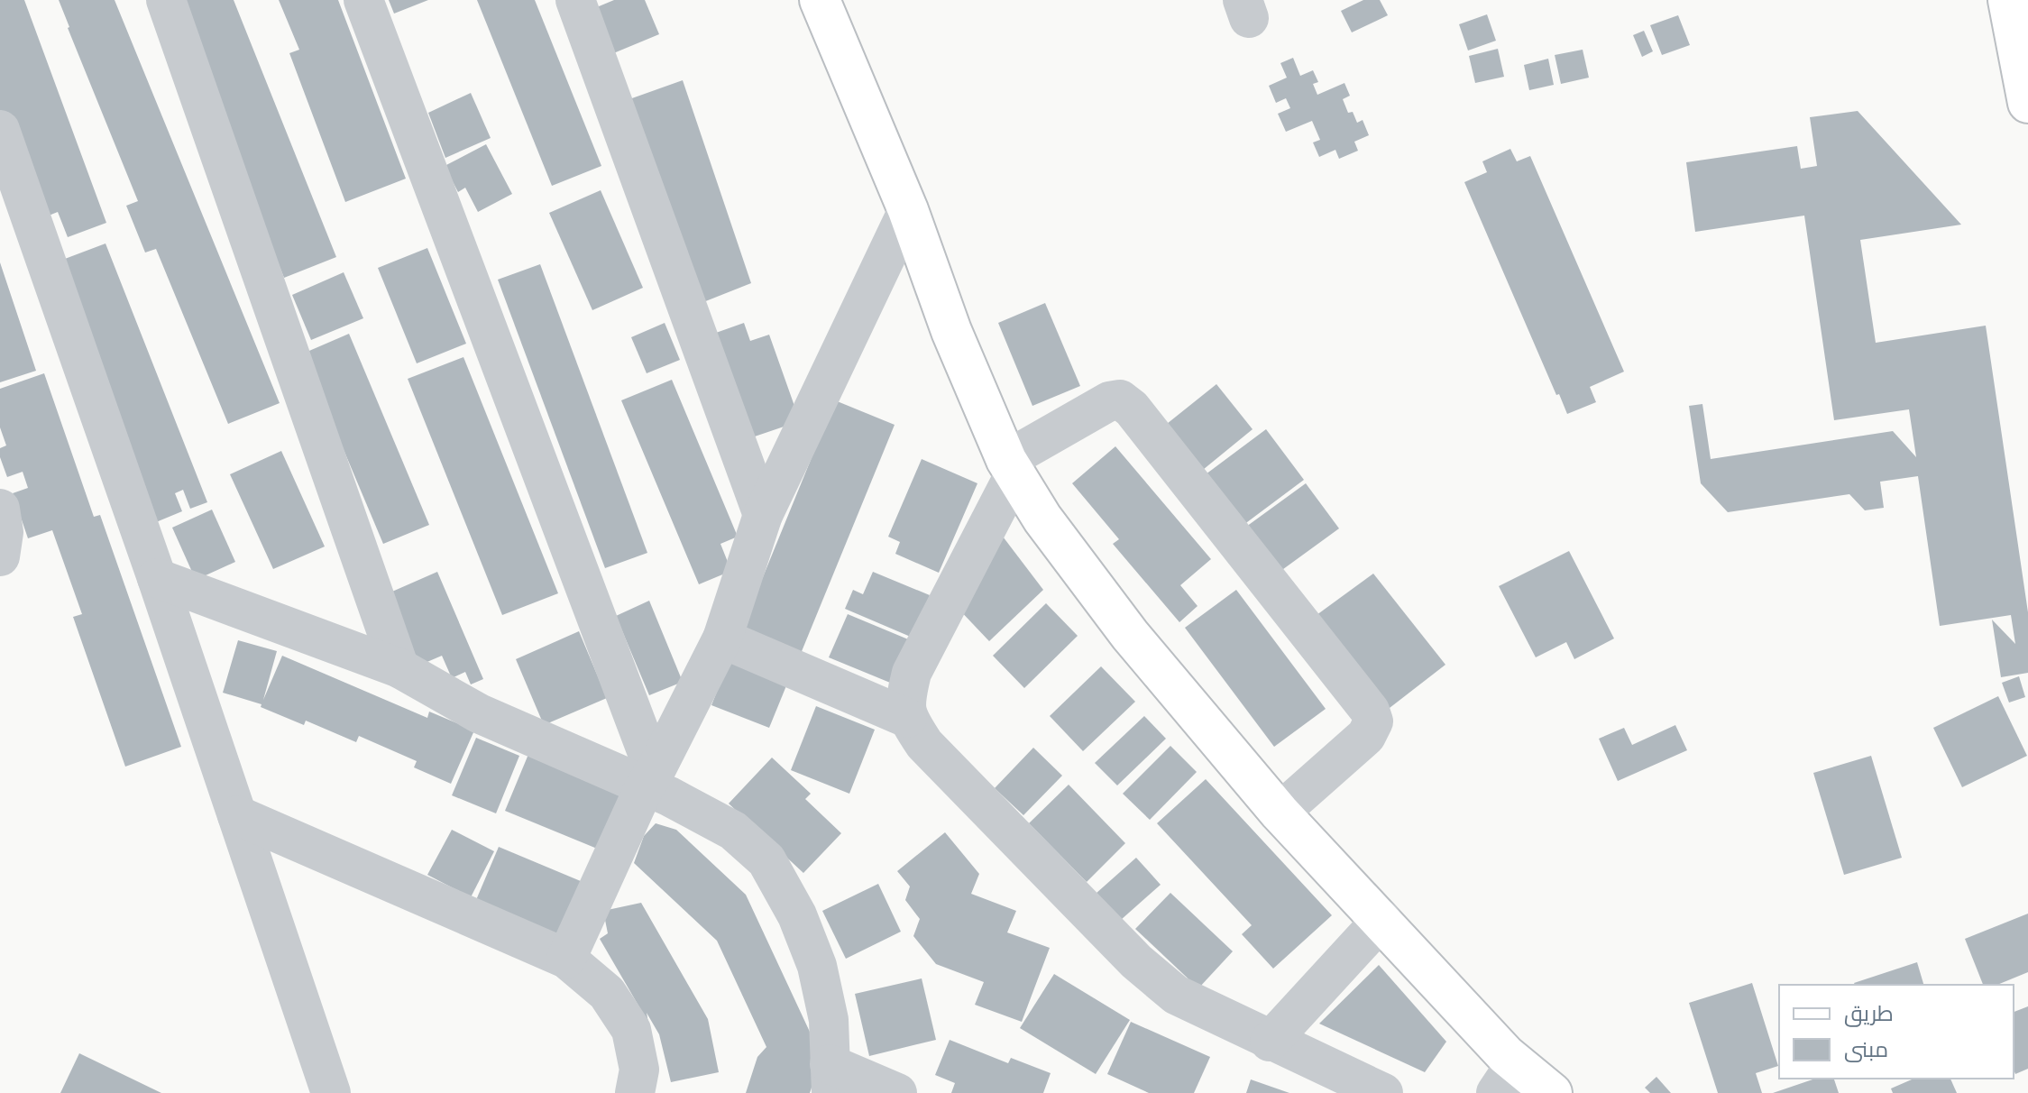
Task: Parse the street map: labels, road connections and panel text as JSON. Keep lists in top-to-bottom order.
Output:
{
  "legend": ["طريق", "مبنى"]
}
